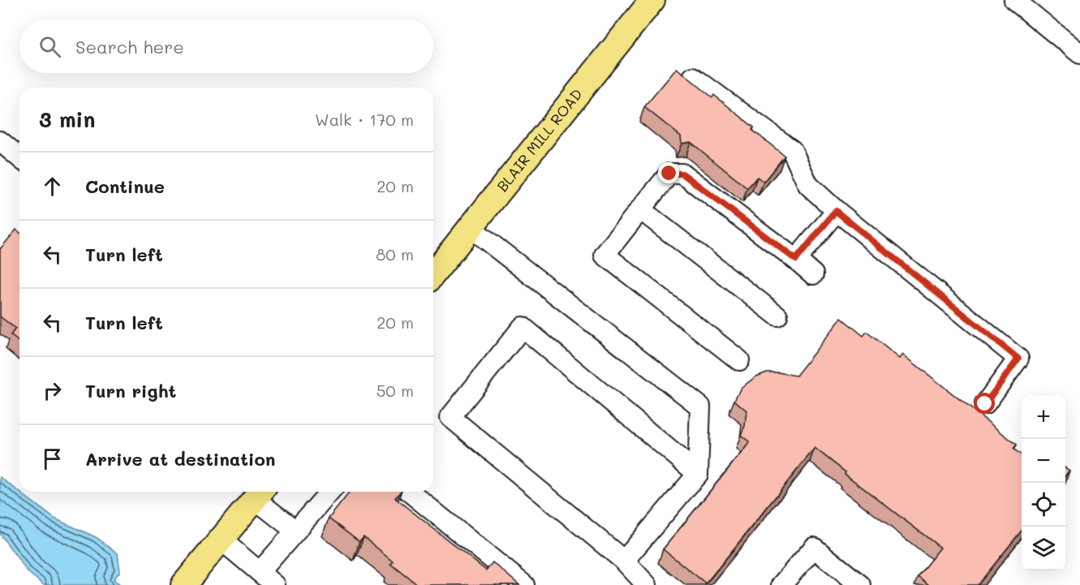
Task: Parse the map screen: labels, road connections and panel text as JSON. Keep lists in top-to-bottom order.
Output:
{
  "streets": {
    "main road": ["BLAIR MILL ROAD"]
  },
  "page": {
    "search": "Search here",
    "heading": ["3 min", "Walk · 170 m"],
    "list": [
      ["Continue", "20 m"],
      ["Turn left", "80 m"],
      ["Turn left", "20 m"],
      ["Turn right", "50 m"],
      "Arrive at destination"
    ],
    "map_buttons": ["+", "−"]
  }
}
